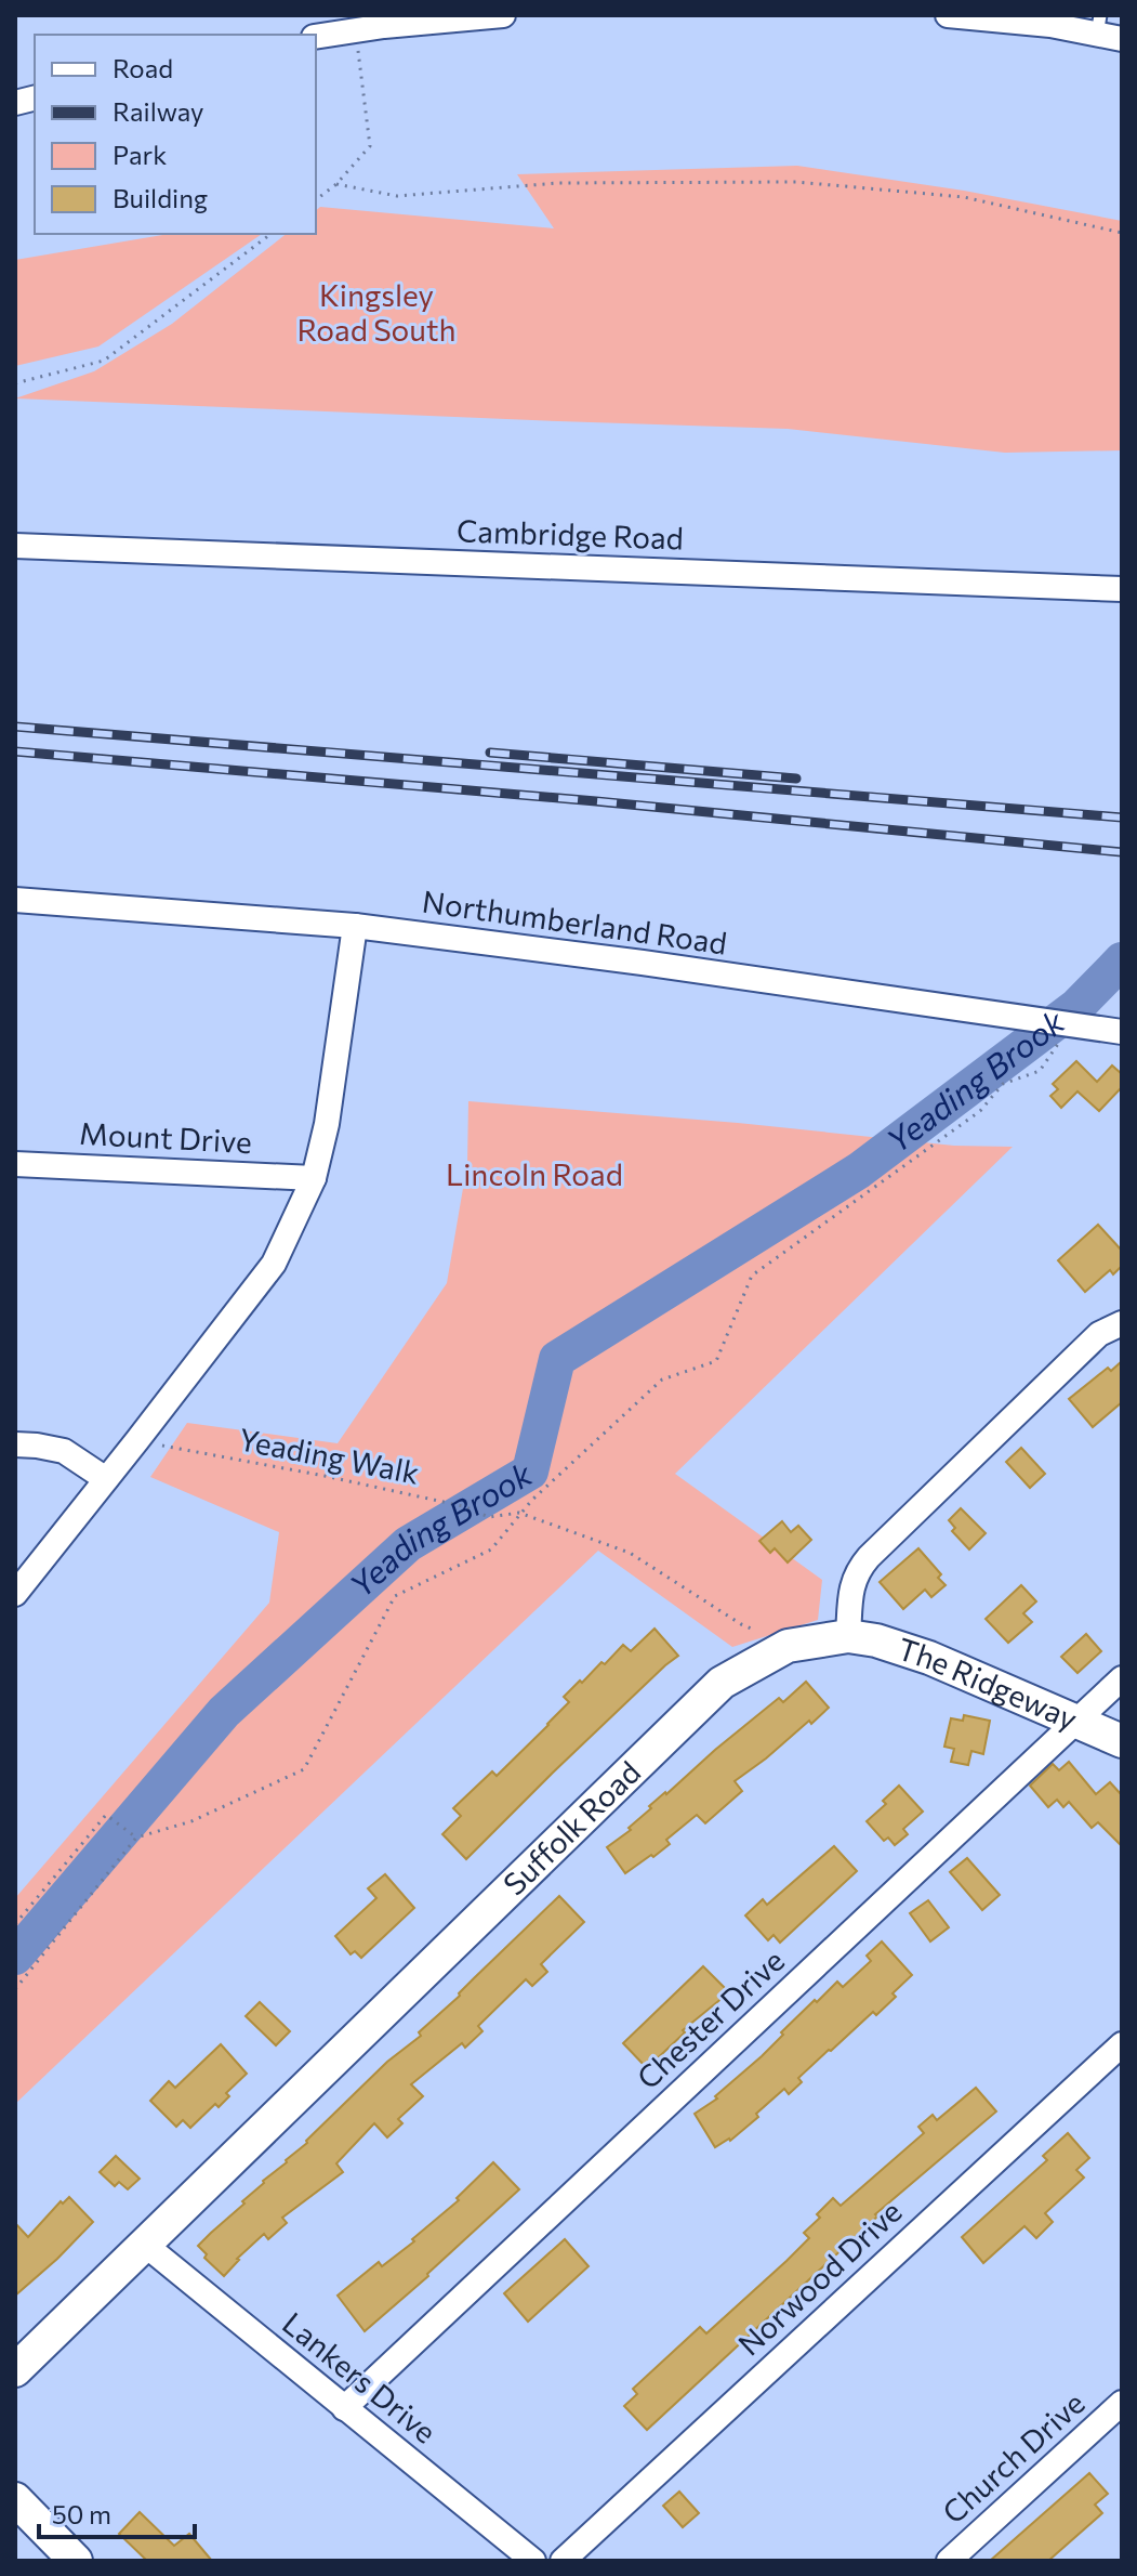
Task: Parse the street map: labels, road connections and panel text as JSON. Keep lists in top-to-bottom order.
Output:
{
  "streets": {
    "street": [
      "Cambridge Road",
      "Northumberland Road",
      "Mount Drive",
      "The Ridgeway",
      "Suffolk Road",
      "Chester Drive",
      "Norwood Drive",
      "Lankers Drive",
      "Church Drive"
    ],
    "path": ["Yeading Walk"]
  },
  "crossings": [
    ["Yeading Walk", "Suffolk Road"],
    ["The Ridgeway", "Suffolk Road"],
    ["The Ridgeway", "Chester Drive"],
    ["Suffolk Road", "Lankers Drive"],
    ["Chester Drive", "Lankers Drive"]
  ],
  "water": ["Yeading Brook"],
  "parks": ["Kingsley Road South", "Lincoln Road"],
  "legend": [
    "Road",
    "Railway",
    "Park",
    "Building"
  ],
  "scale_bar": "50 m"
}
